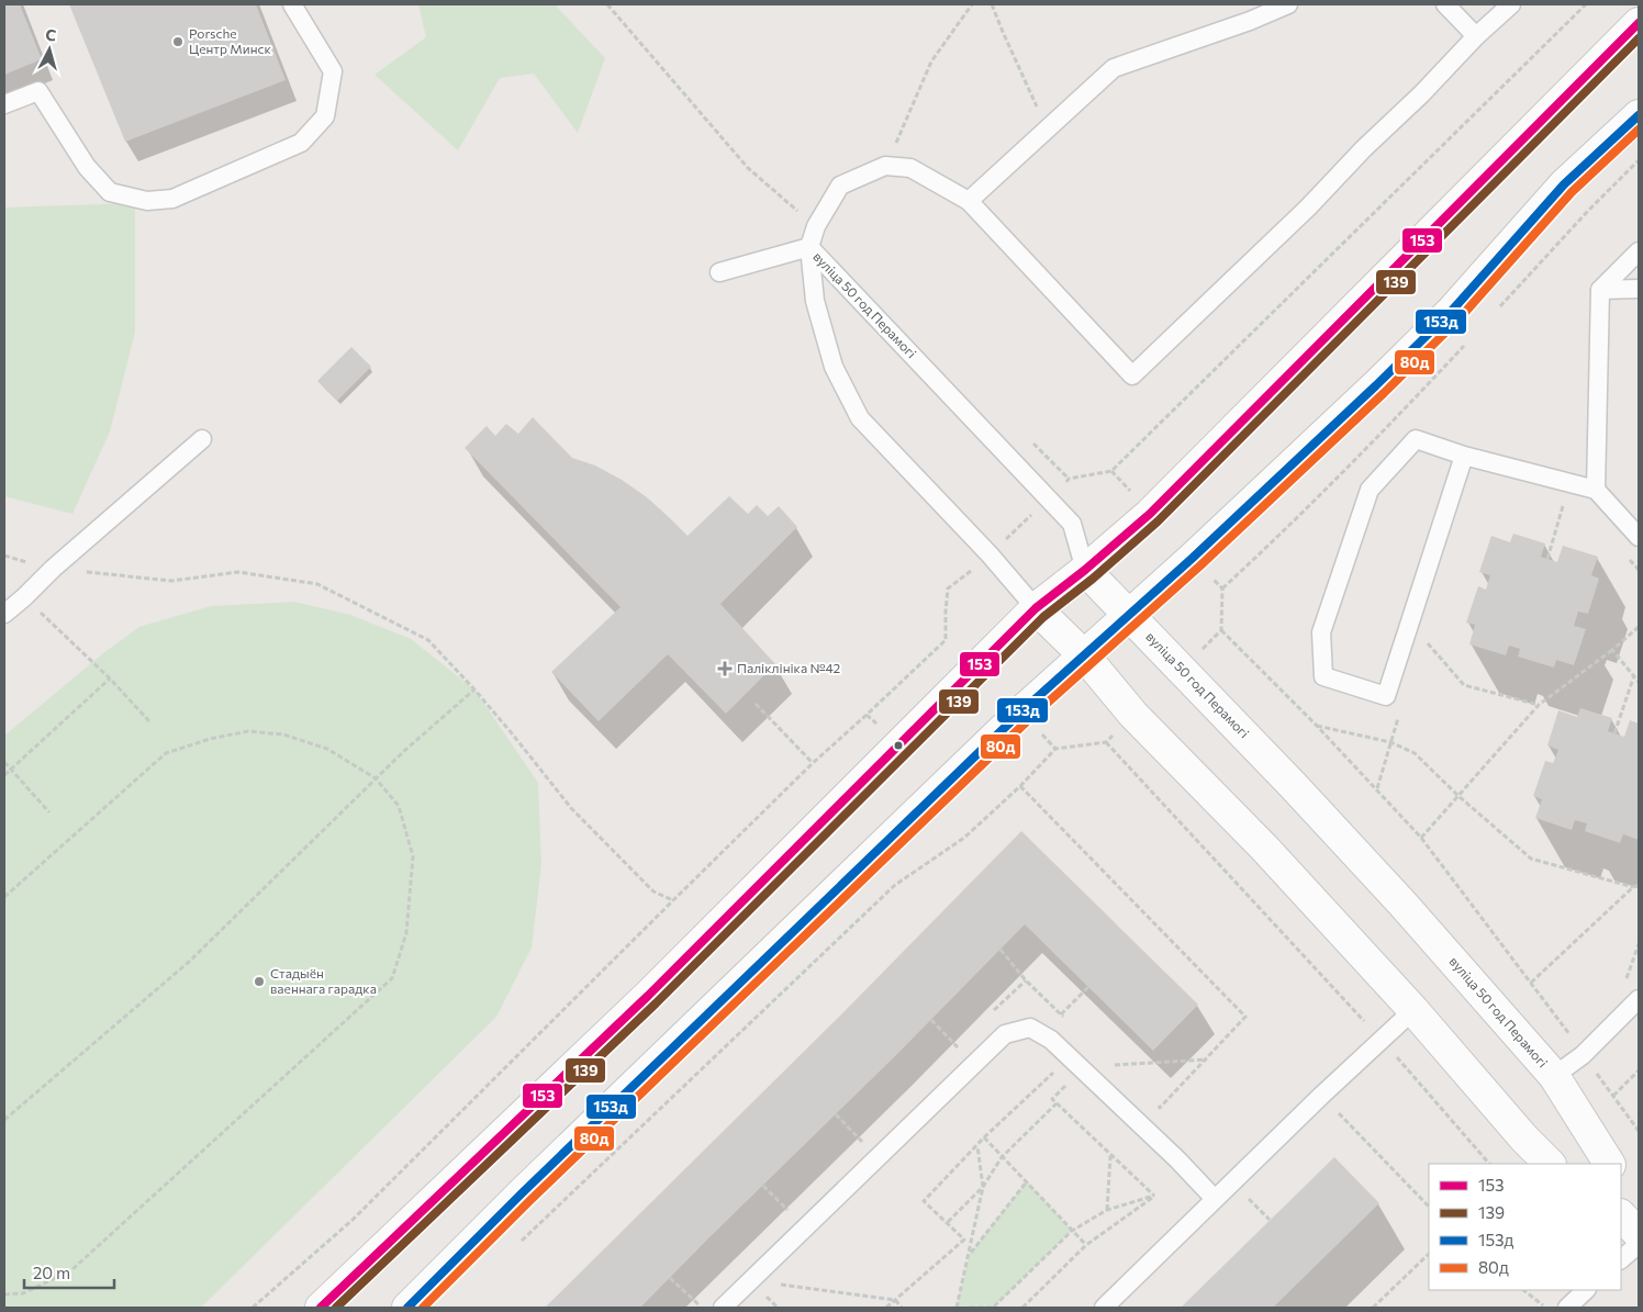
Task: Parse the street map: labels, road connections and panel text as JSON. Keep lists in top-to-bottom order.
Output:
{
  "streets": {
    "street": ["вуліца 50 год Перамогі"]
  },
  "places": {
    "other": ["Porsche Центр Минск", "Стадыён ваеннага гарадка"],
    "health": ["Паліклініка №42"]
  },
  "lines": [
    "transit line 153",
    "transit line 139",
    "transit line 153д",
    "transit line 80д"
  ],
  "legend": [
    "153",
    "139",
    "153д",
    "80д"
  ],
  "scale_bar": "20 m",
  "north": "top"
}
